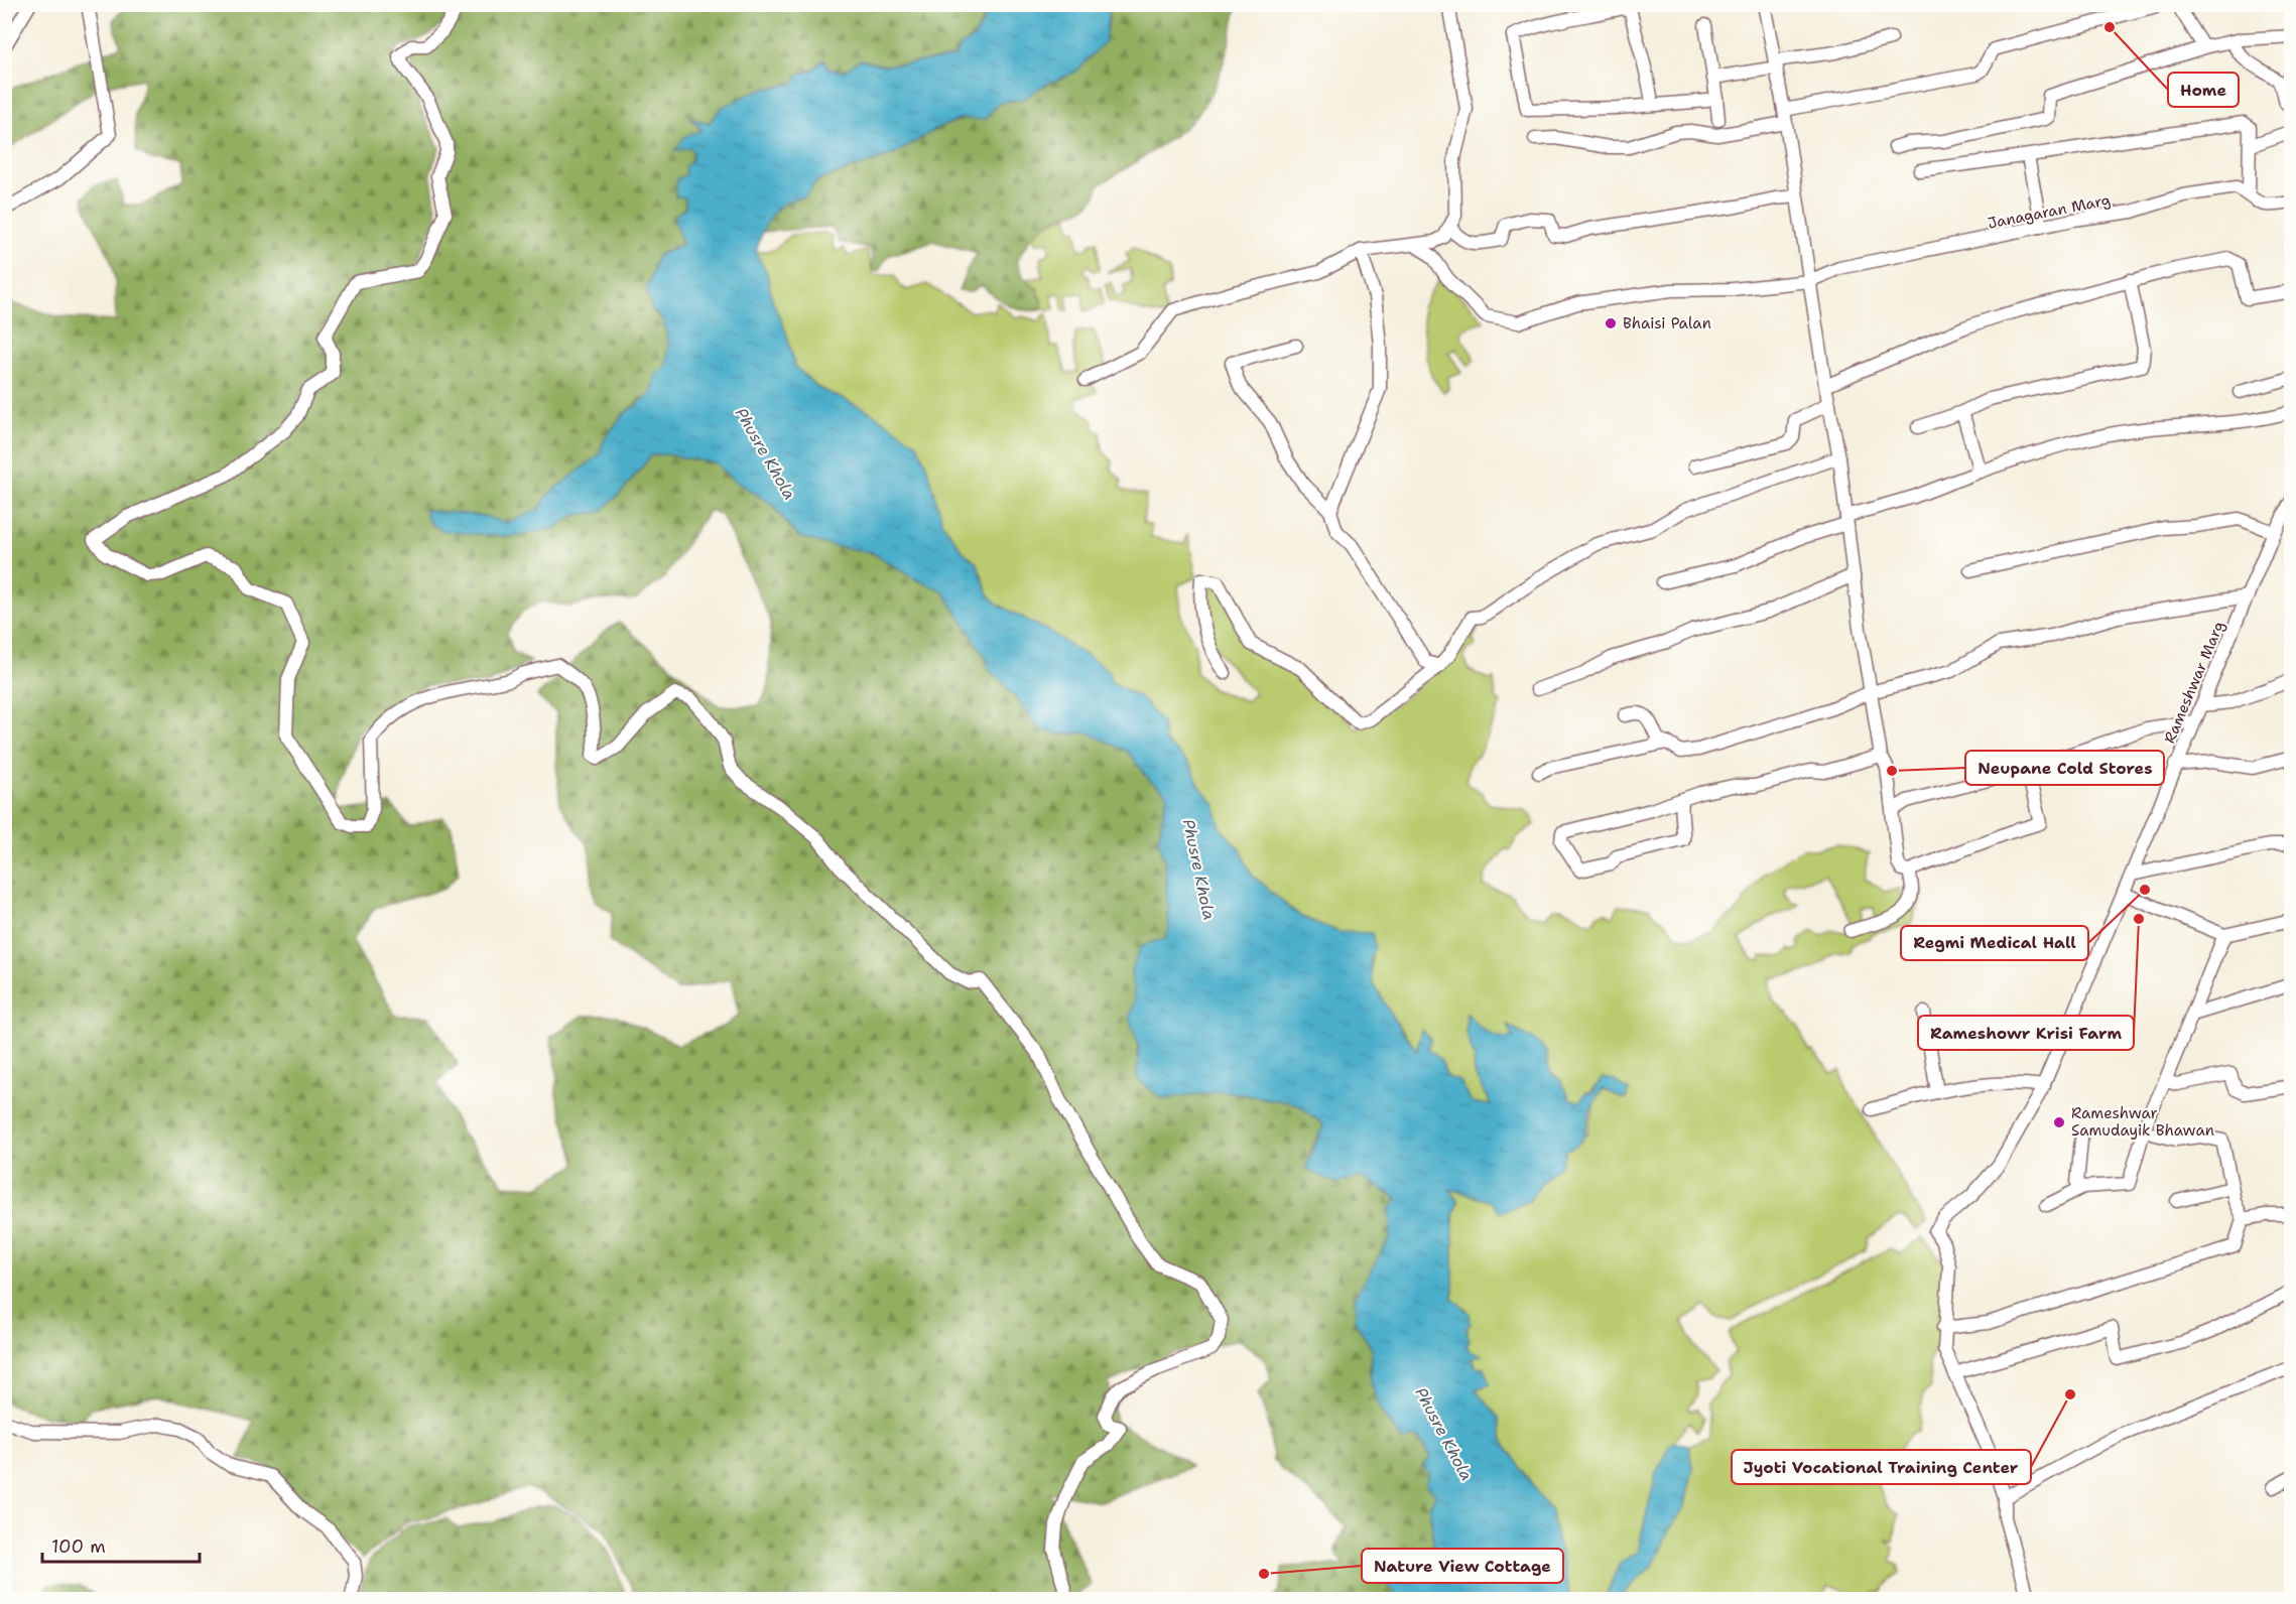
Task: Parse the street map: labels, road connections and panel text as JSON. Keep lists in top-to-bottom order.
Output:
{
  "streets": {
    "street": ["Janagaran Marg", "Rameshwar Marg"]
  },
  "water": ["Phusre Khola"],
  "places": [
    "Home",
    "Bhaisi Palan",
    "Neupane Cold Stores",
    "Regmi Medical Hall",
    "Rameshowr Krisi Farm",
    "Rameshwar Samudayik Bhawan",
    "Jyoti Vocational Training Center",
    "Nature View Cottage"
  ],
  "scale_bar": "100 m"
}
